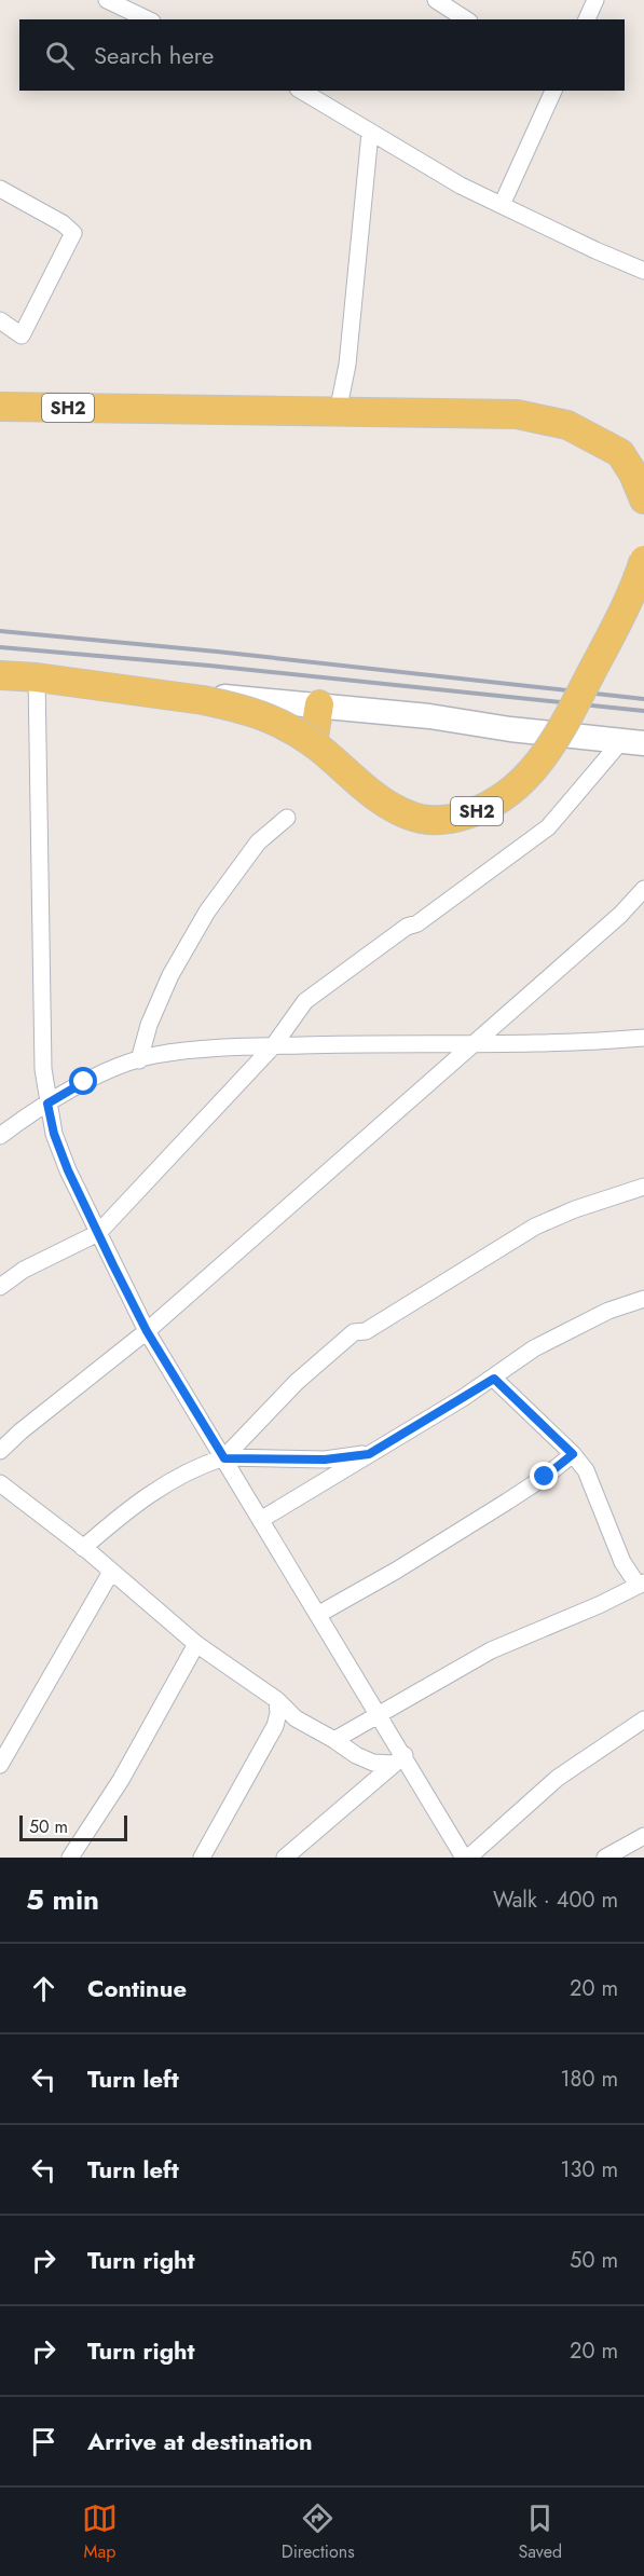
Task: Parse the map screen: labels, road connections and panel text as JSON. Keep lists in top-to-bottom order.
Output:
{
  "streets": {
    "main road": ["SH2"]
  },
  "scale_bar": "50 m",
  "page": {
    "search": "Search here",
    "scale": "50 m",
    "heading": ["5 min", "Walk · 400 m"],
    "list": [
      ["Continue", "20 m"],
      ["Turn left", "180 m"],
      ["Turn left", "130 m"],
      ["Turn right", "50 m"],
      ["Turn right", "20 m"],
      "Arrive at destination"
    ],
    "nav": ["Map", "Directions", "Saved"]
  }
}
